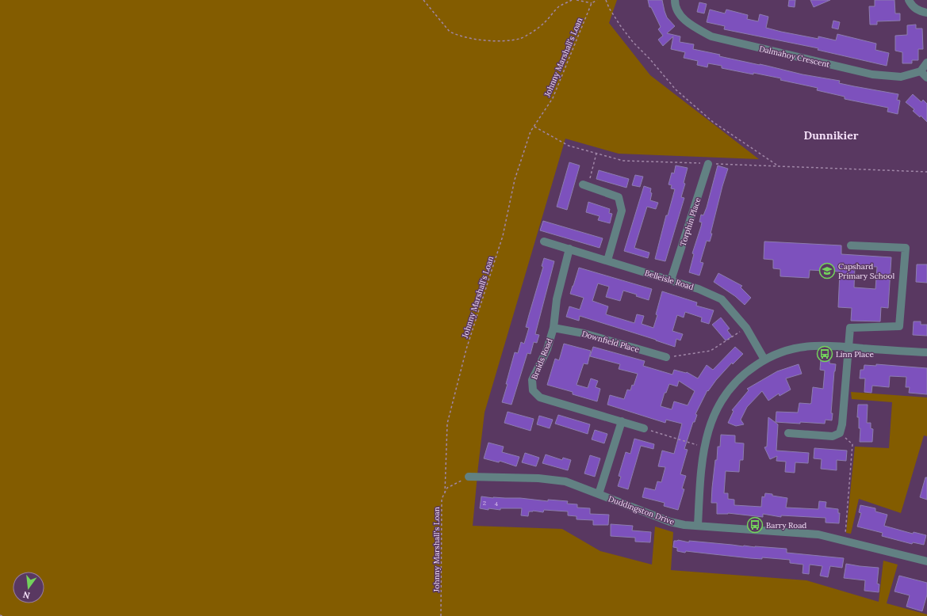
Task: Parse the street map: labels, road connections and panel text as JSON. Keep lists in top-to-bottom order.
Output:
{
  "streets": {
    "street": [
      "Dalmahoy Crescent",
      "Torphin Place",
      "Belleisle Road",
      "Downfield Place",
      "Braids Road",
      "Duddingston Drive"
    ],
    "path": ["Johnny Marshall's Loan"]
  },
  "crossings": [
    ["Torphin Place", "Belleisle Road"],
    ["Belleisle Road", "Braids Road"],
    ["Downfield Place", "Braids Road"]
  ],
  "districts": ["Dunnikier"],
  "places": {
    "school or university": ["Capshard Primary School"],
    "bus stop": ["Linn Place", "Barry Road"]
  },
  "house_numbers": ["2", "4"],
  "north": "bottom"
}
